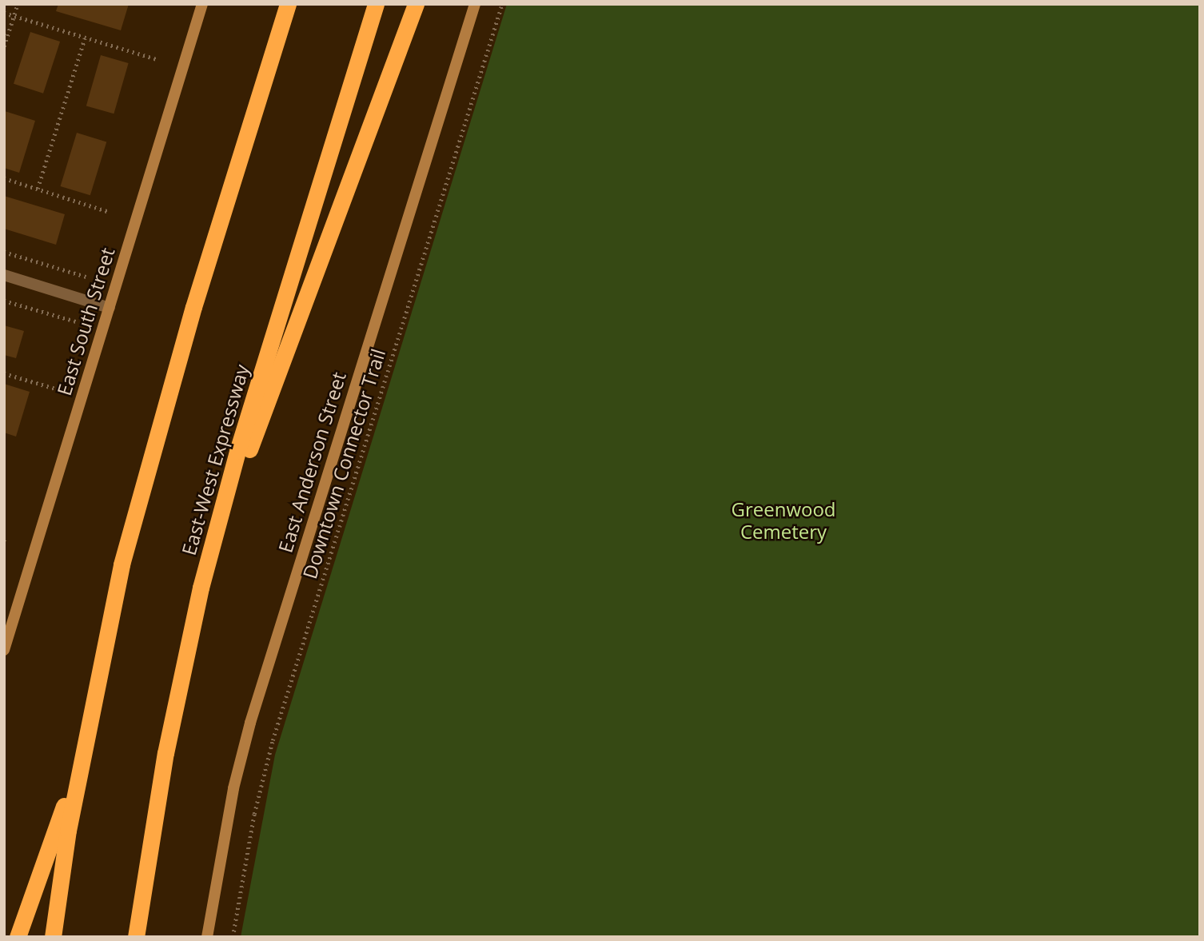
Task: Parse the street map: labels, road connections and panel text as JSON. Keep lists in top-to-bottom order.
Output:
{
  "streets": {
    "highway": ["East-West Expressway"],
    "main road": ["East South Street", "East Anderson Street"],
    "path": ["Downtown Connector Trail"]
  },
  "parks": ["Greenwood Cemetery"]
}
